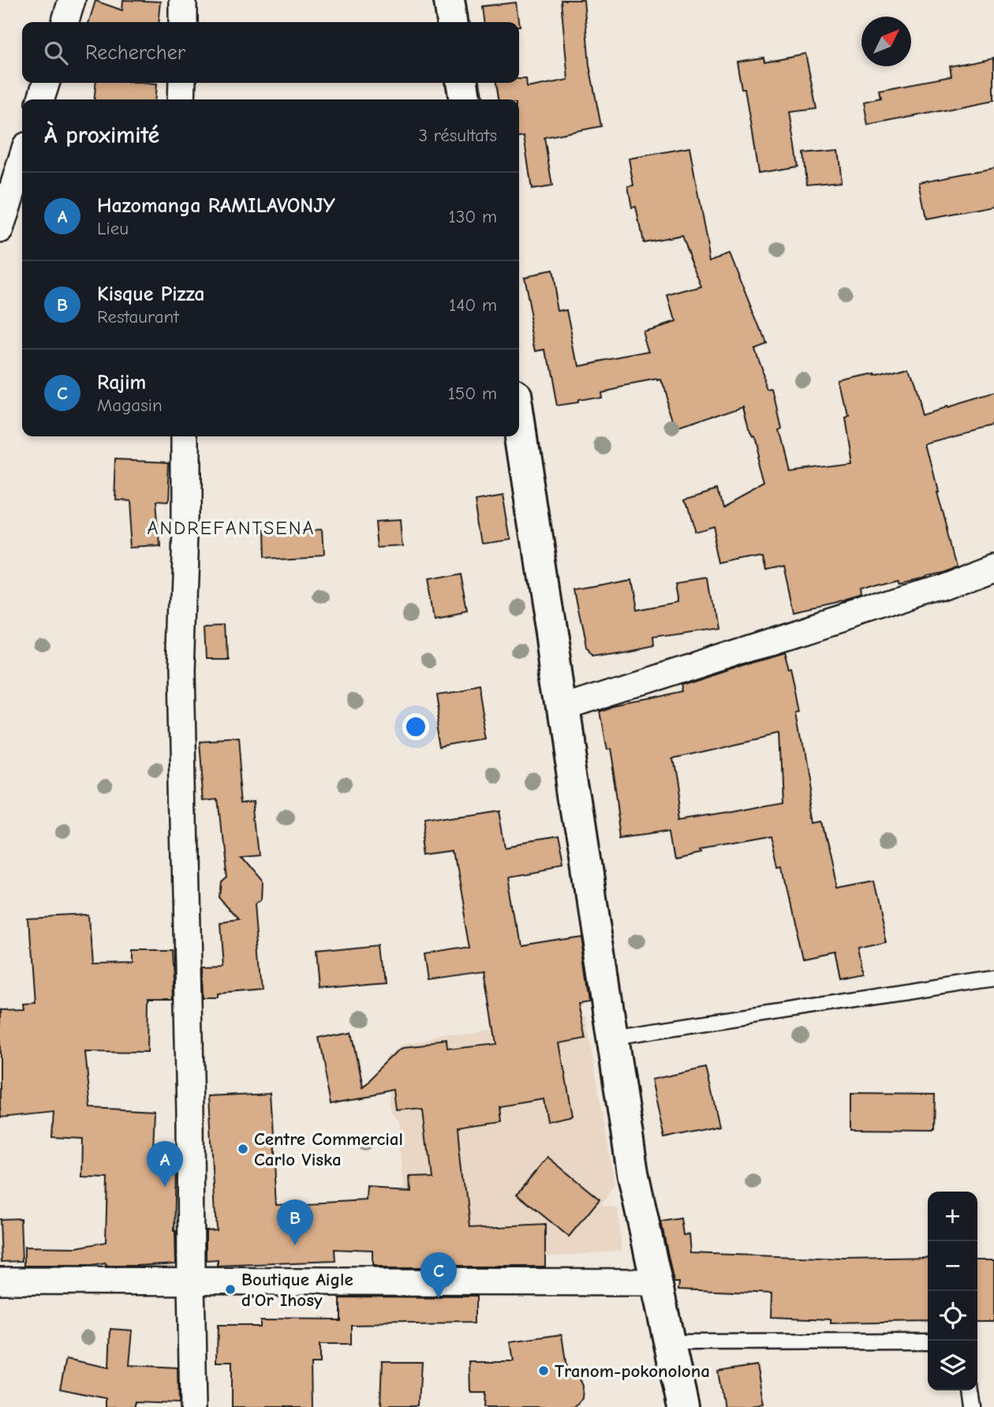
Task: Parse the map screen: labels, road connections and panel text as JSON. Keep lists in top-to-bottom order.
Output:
{
  "districts": ["ANDREFANTSENA"],
  "places": ["Centre Commercial Carlo Viska", "Boutique Aigle d'Or Ihosy", "Tranom-pokonolona"],
  "north": "top right",
  "page": {
    "search": "Rechercher",
    "heading": ["À proximité", "3 résultats"],
    "list": [
      {
        "mark": "A",
        "name": "Hazomanga RAMILAVONJY",
        "note": "Lieu",
        "value": "130 m"
      },
      {
        "mark": "B",
        "name": "Kisque Pizza",
        "note": "Restaurant",
        "value": "140 m"
      },
      {
        "mark": "C",
        "name": "Rajim",
        "note": "Magasin",
        "value": "150 m"
      }
    ],
    "pins": ["A", "B", "C"],
    "map_buttons": ["+", "−"]
  }
}
